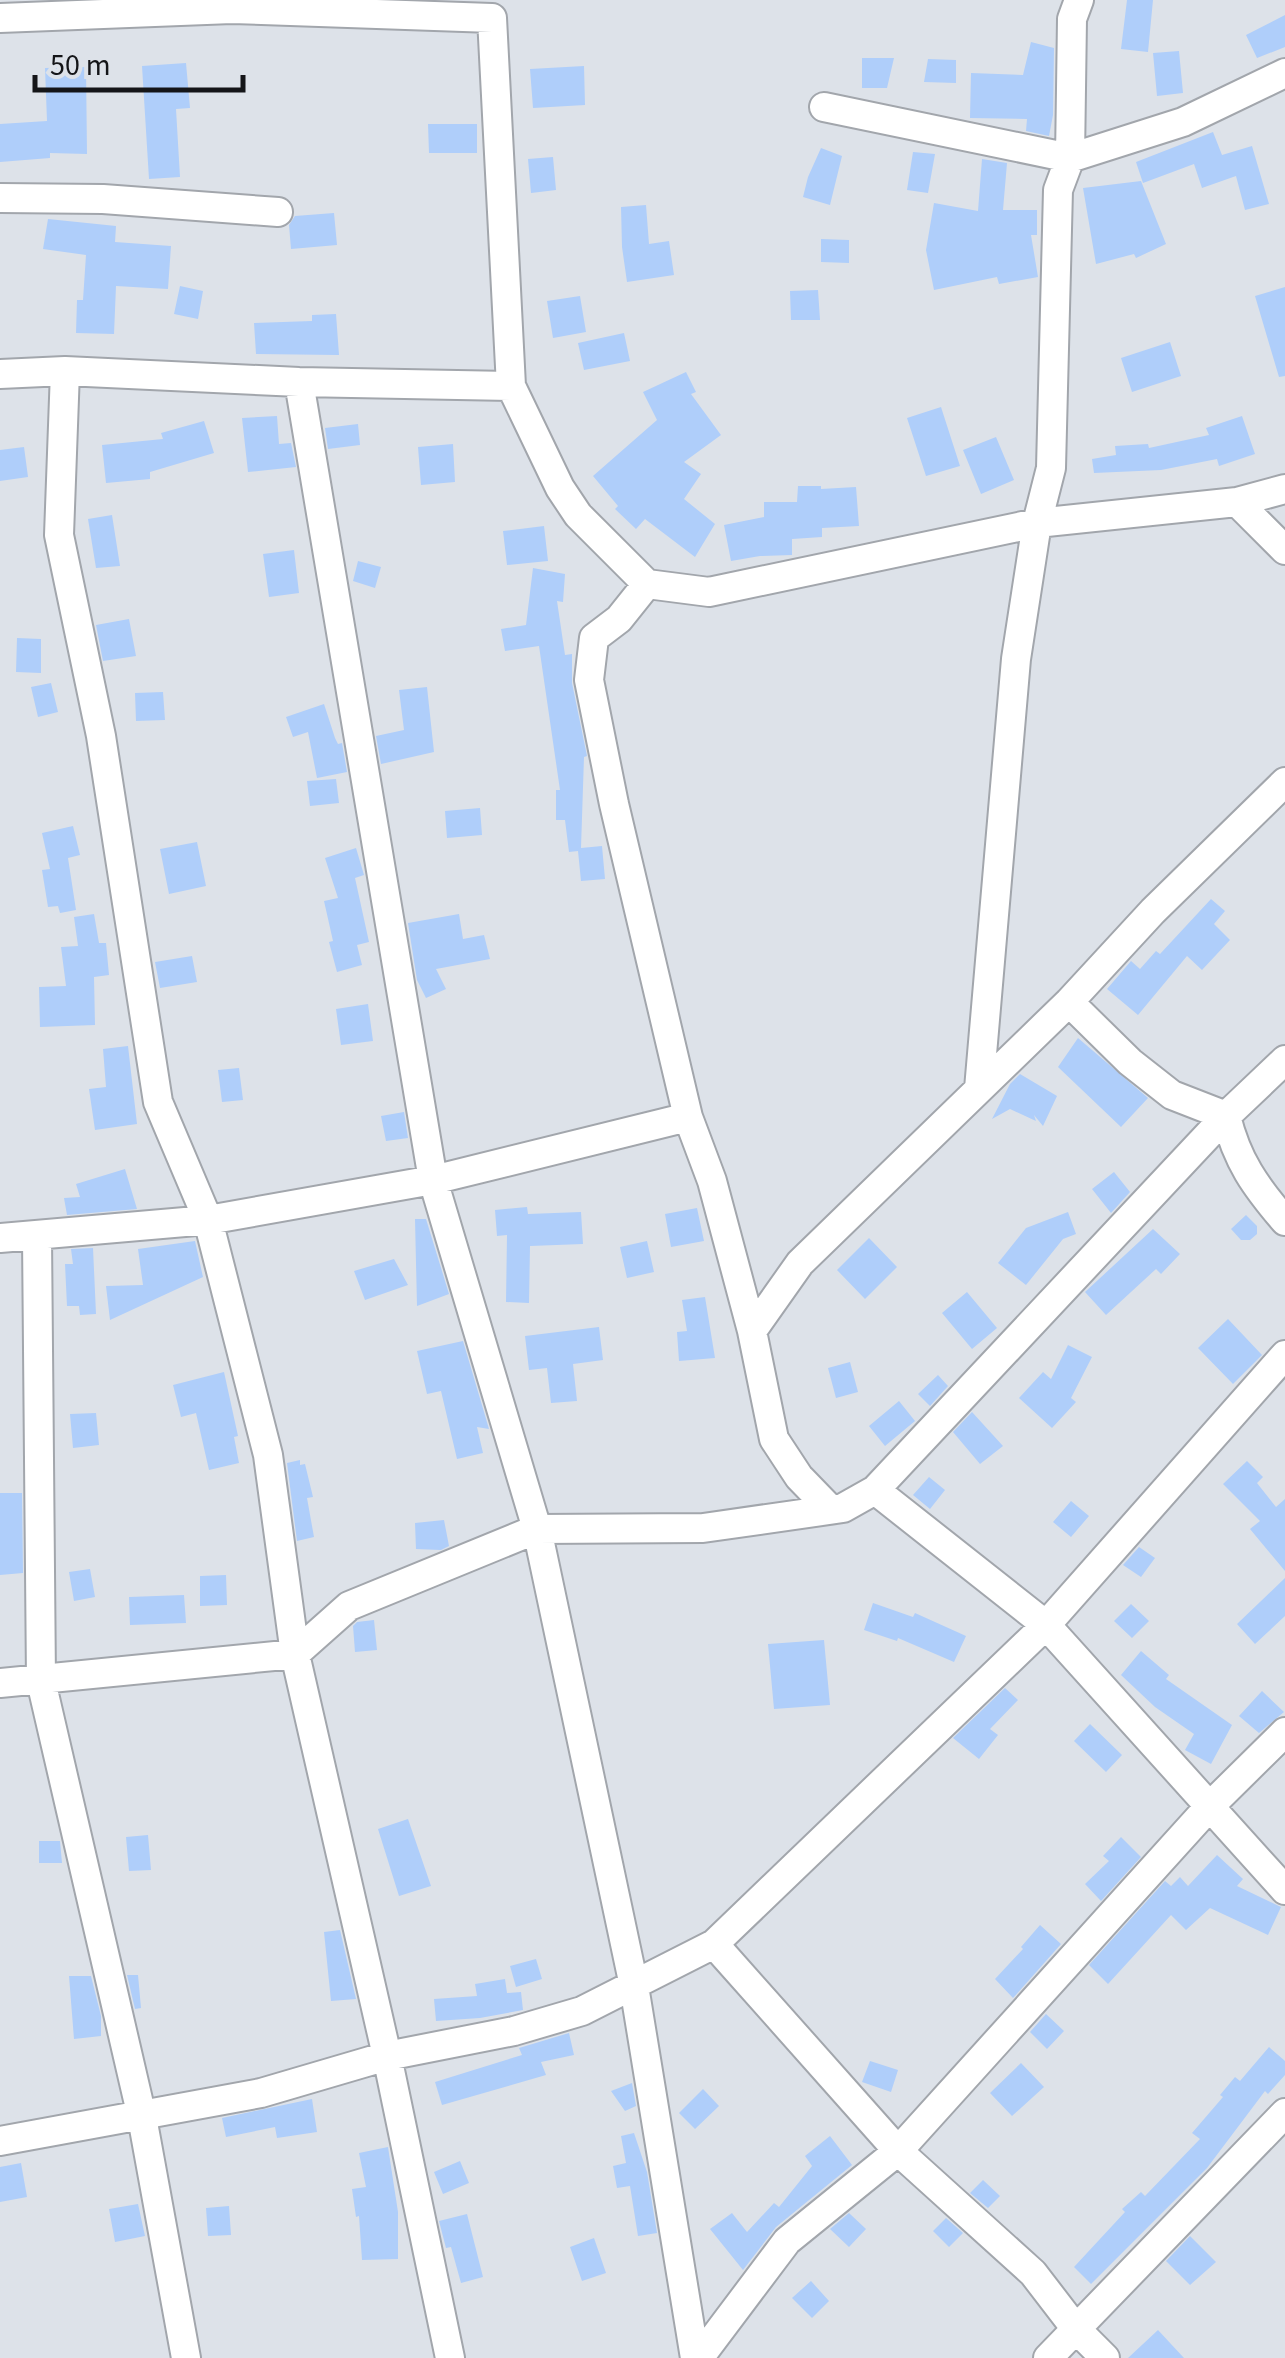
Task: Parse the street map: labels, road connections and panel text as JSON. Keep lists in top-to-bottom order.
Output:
{
  "scale_bar": "50 m"
}
